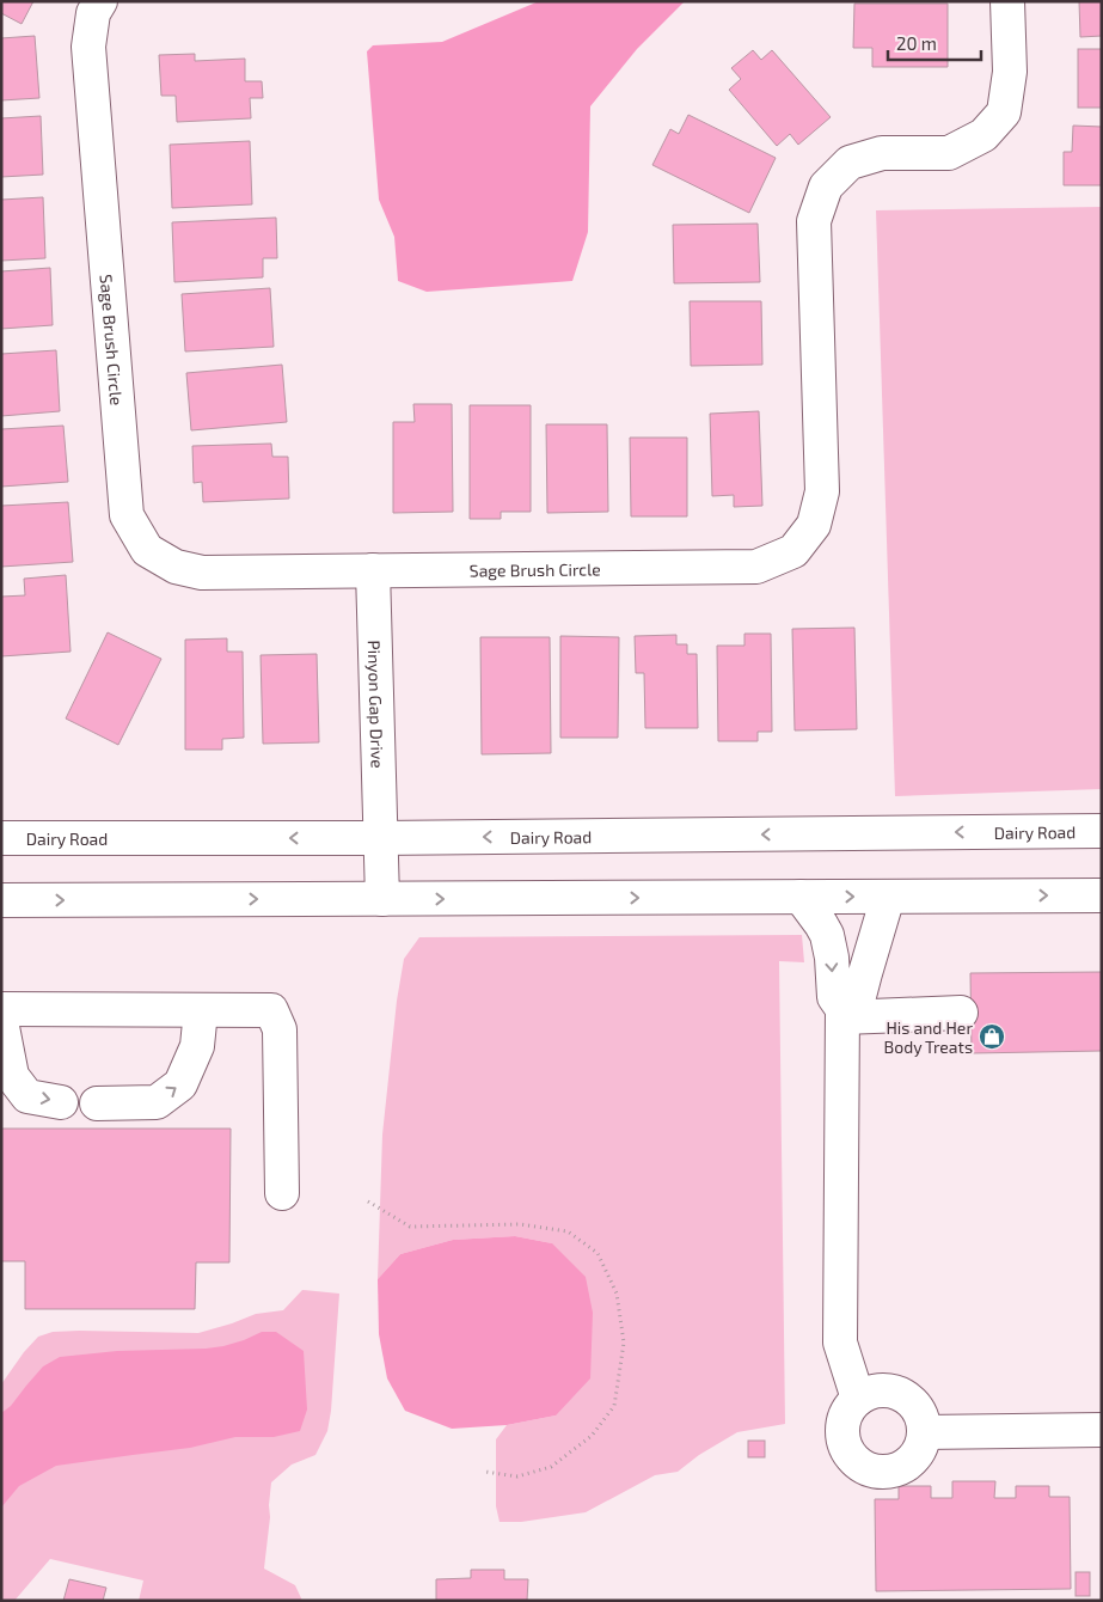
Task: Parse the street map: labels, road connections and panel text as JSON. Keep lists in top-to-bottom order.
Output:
{
  "streets": {
    "street": ["Sage Brush Circle", "Pinyon Gap Drive", "Dairy Road"]
  },
  "crossings": [
    ["Sage Brush Circle", "Pinyon Gap Drive"],
    ["Pinyon Gap Drive", "Dairy Road"]
  ],
  "places": {
    "shop": ["His and Her Body Treats"]
  },
  "scale_bar": "20 m"
}
